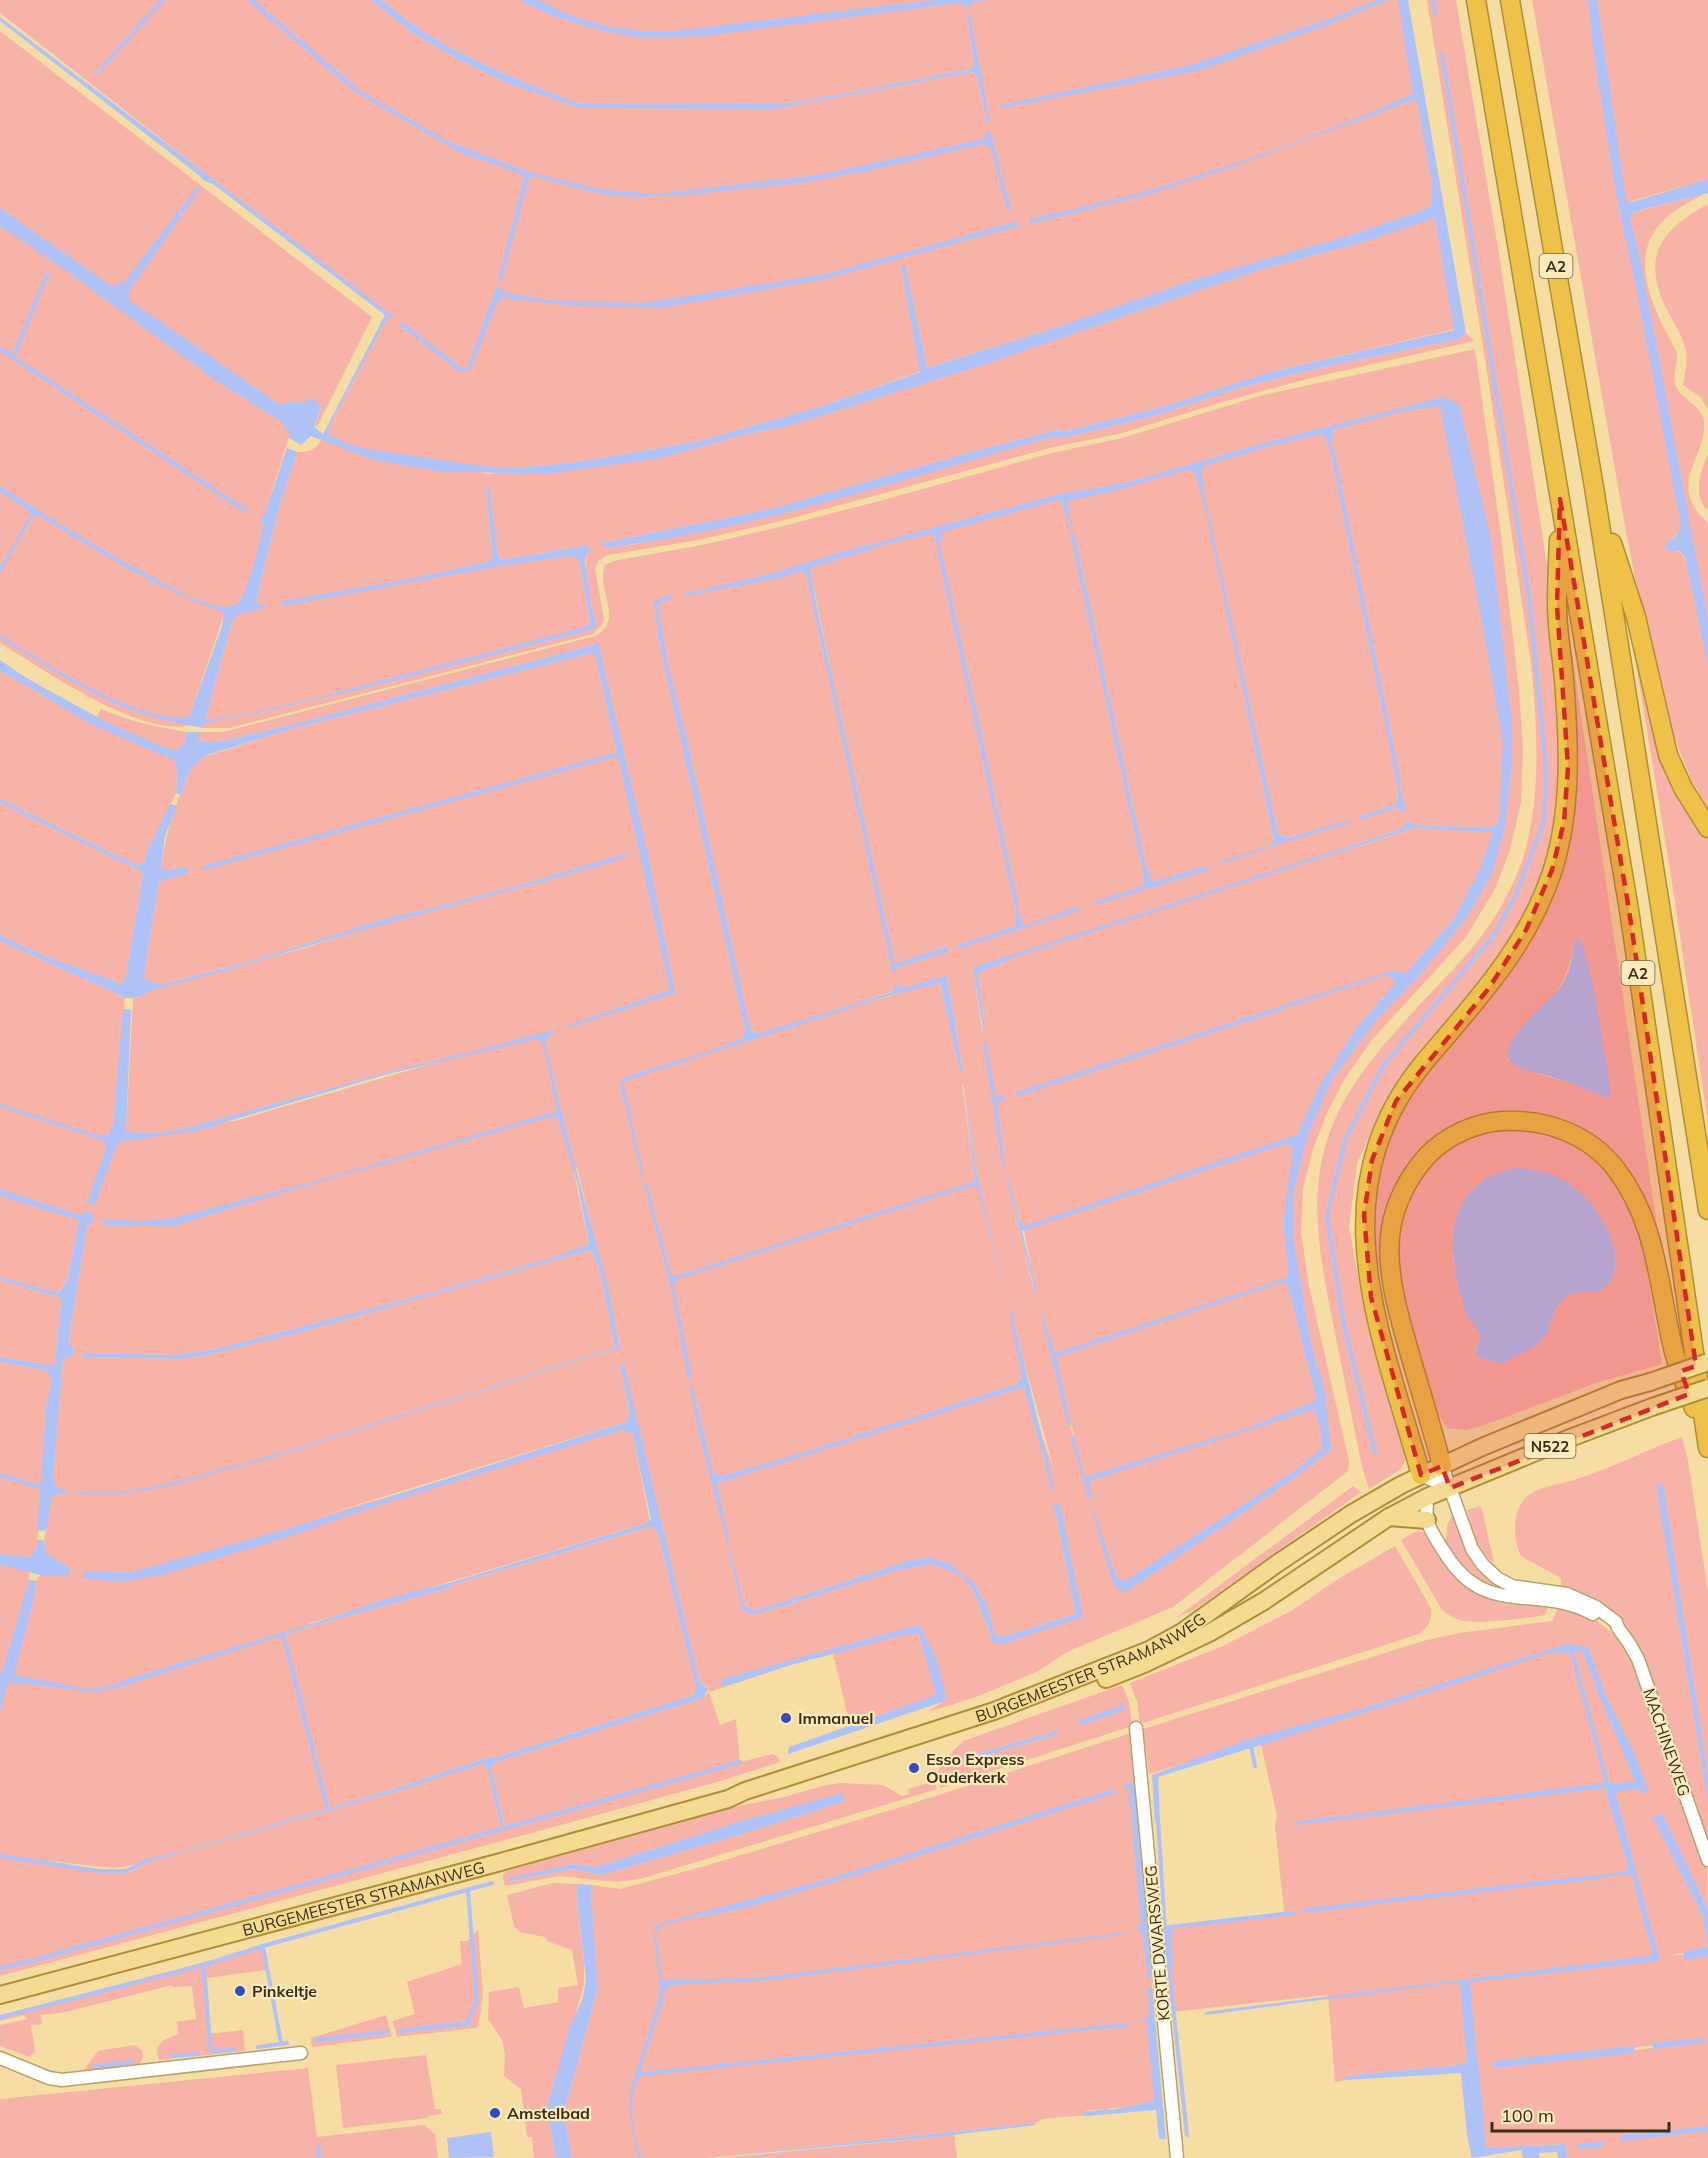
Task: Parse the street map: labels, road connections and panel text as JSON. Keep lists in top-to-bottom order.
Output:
{
  "streets": {
    "highway": ["A2"],
    "main road": ["N522", "BURGEMEESTER STRAMANWEG"],
    "street": ["MACHINEWEG", "KORTE DWARSWEG"]
  },
  "crossings": [
    ["A2", "BURGEMEESTER STRAMANWEG"],
    ["BURGEMEESTER STRAMANWEG", "MACHINEWEG"]
  ],
  "places": [
    "Immanuel",
    "Esso Express Ouderkerk",
    "Pinkeltje",
    "Amstelbad"
  ],
  "scale_bar": "100 m"
}
